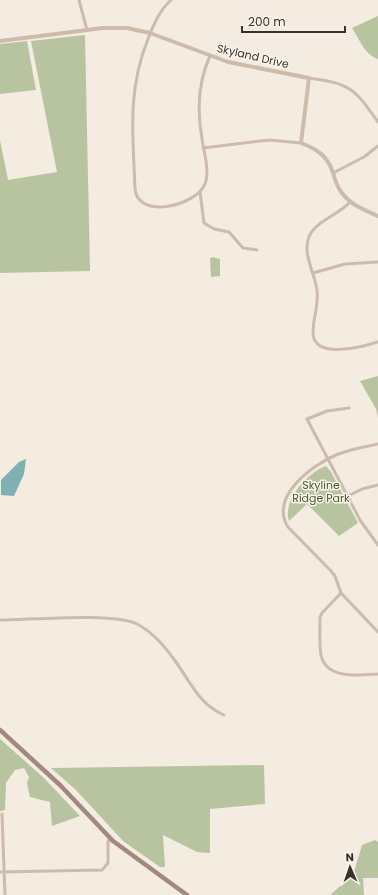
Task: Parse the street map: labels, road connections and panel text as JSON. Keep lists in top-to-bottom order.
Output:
{
  "streets": {
    "street": ["Skyland Drive"]
  },
  "parks": ["Skyline Ridge Park"],
  "scale_bar": "200 m",
  "north": "top"
}
